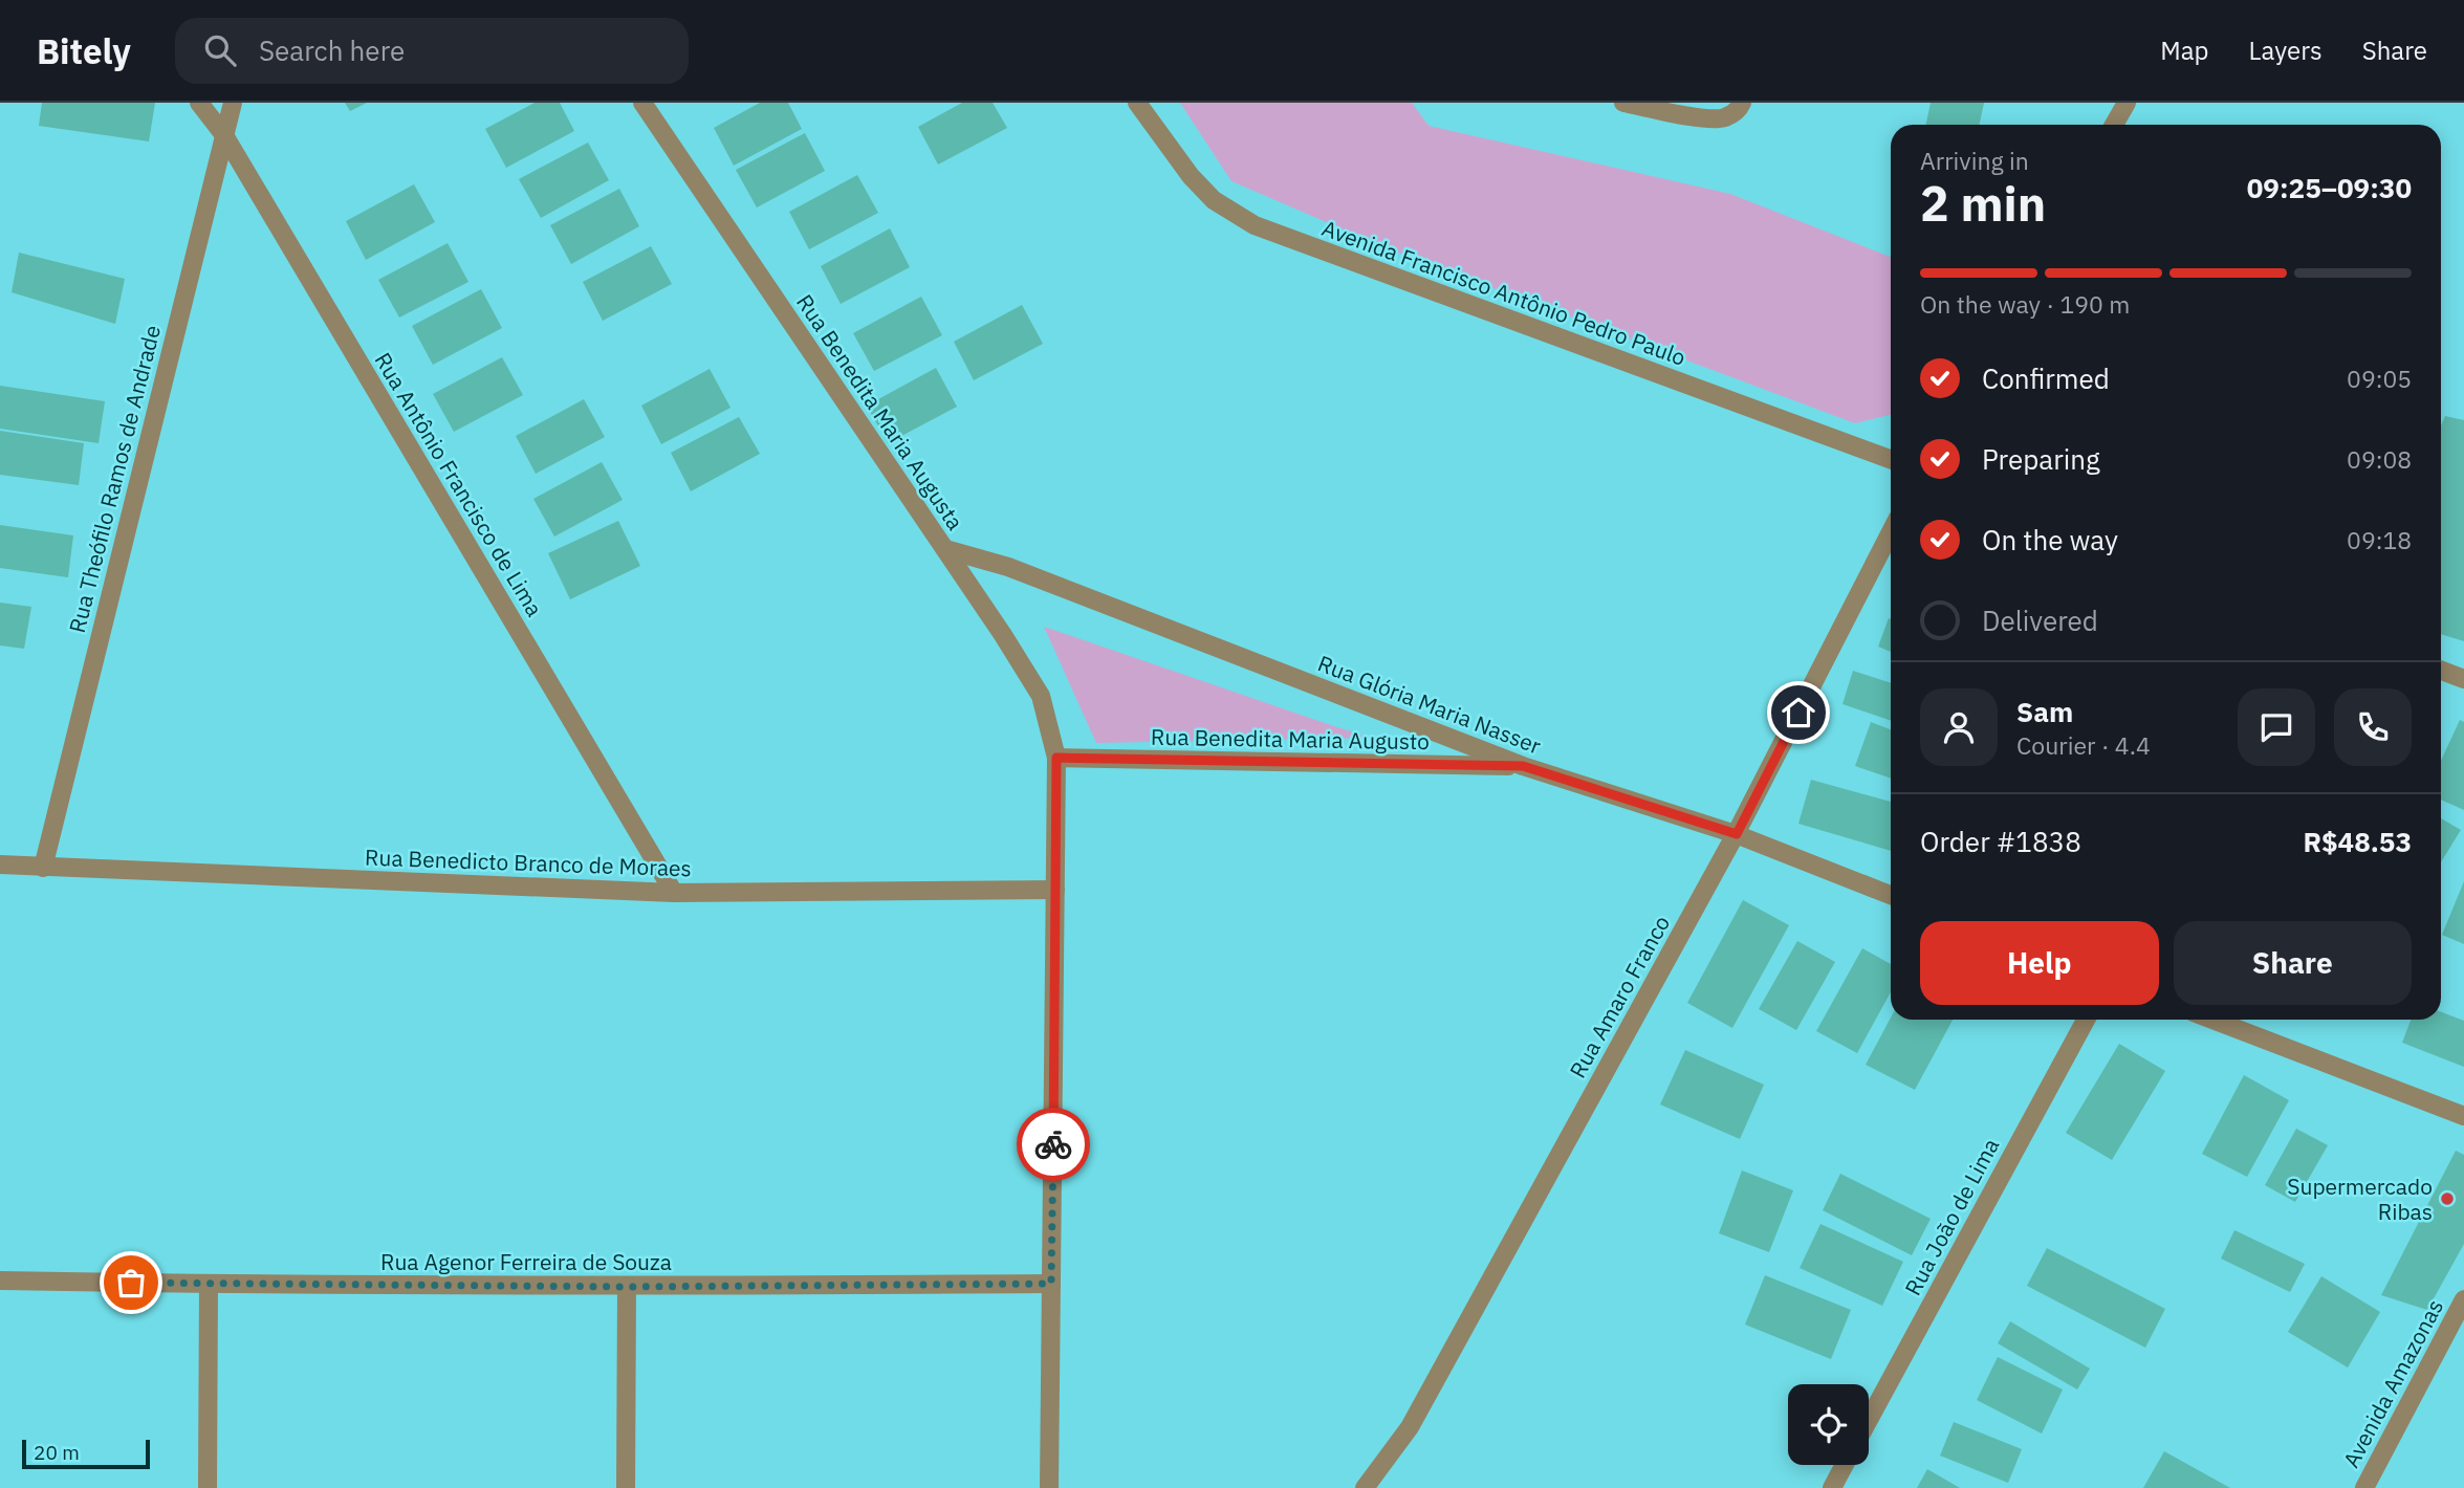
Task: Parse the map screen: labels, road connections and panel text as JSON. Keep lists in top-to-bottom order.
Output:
{
  "streets": {
    "street": [
      "Avenida Francisco Antônio Pedro Paulo",
      "Rua Benedita Maria Augusta",
      "Rua Theófilo Ramos de Andrade",
      "Rua Antônio Francisco de Lima",
      "Rua Glória Maria Nasser",
      "Rua Benedita Maria Augusto",
      "Rua Benedicto Branco de Moraes",
      "Rua Amaro Franco",
      "Rua João de Lima",
      "Rua Agenor Ferreira de Souza",
      "Avenida Amazonas"
    ]
  },
  "crossings": [
    ["Rua Benedita Maria Augusta", "Rua Glória Maria Nasser"],
    ["Rua Benedita Maria Augusta", "Rua Benedita Maria Augusto"],
    ["Rua Benedita Maria Augusta", "Rua Benedicto Branco de Moraes"],
    ["Rua Benedita Maria Augusta", "Rua Agenor Ferreira de Souza"],
    ["Rua Theófilo Ramos de Andrade", "Rua Antônio Francisco de Lima"],
    ["Rua Theófilo Ramos de Andrade", "Rua Benedicto Branco de Moraes"],
    ["Rua Antônio Francisco de Lima", "Rua Benedicto Branco de Moraes"],
    ["Rua Glória Maria Nasser", "Rua Benedita Maria Augusto"],
    ["Rua Glória Maria Nasser", "Rua Amaro Franco"]
  ],
  "places": ["Supermercado Ribas"],
  "scale_bar": "20 m",
  "page": {
    "header": "Bitely",
    "search": "Search here",
    "nav": ["Map", "Layers", "Share"],
    "heading": ["2 min", "Arriving in", "09:25–09:30"],
    "panel": [
      "Sam",
      "Courier · 4.4",
      "Order #1838",
      "R$48.53"
    ],
    "bar": "On the way · 190 m",
    "list": [
      ["Confirmed", "09:05"],
      ["Preparing", "09:08"],
      ["On the way", "09:18"],
      "Delivered"
    ],
    "buttons": ["Help", "Share"],
    "scale": "20 m"
  }
}
